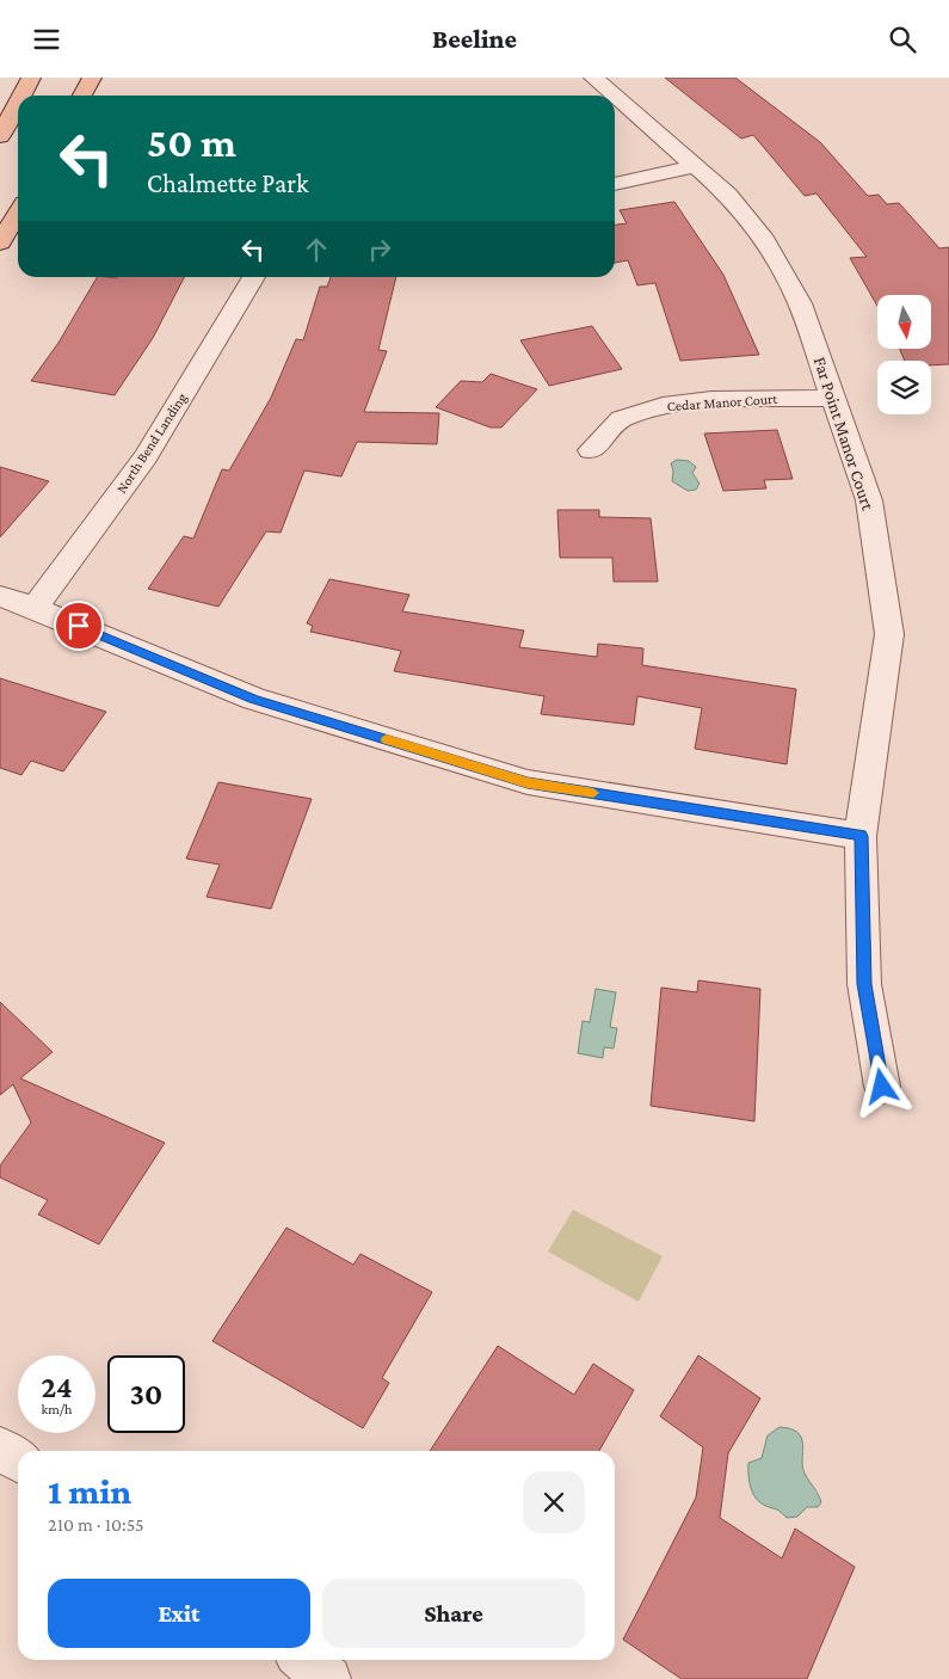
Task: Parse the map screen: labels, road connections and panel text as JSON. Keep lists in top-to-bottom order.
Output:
{
  "streets": {
    "street": ["Cedar Manor Court", "Far Point Manor Court", "North Bend Landing"]
  },
  "crossings": [
    ["Cedar Manor Court", "Far Point Manor Court"]
  ],
  "north": "bottom",
  "page": {
    "header": "Beeline",
    "turn": ["50 m", "Chalmette Park"],
    "speed": "24 km/h",
    "limit": "30",
    "heading": ["1 min", "210 m · 10:55"],
    "buttons": ["Exit", "Share"]
  }
}
